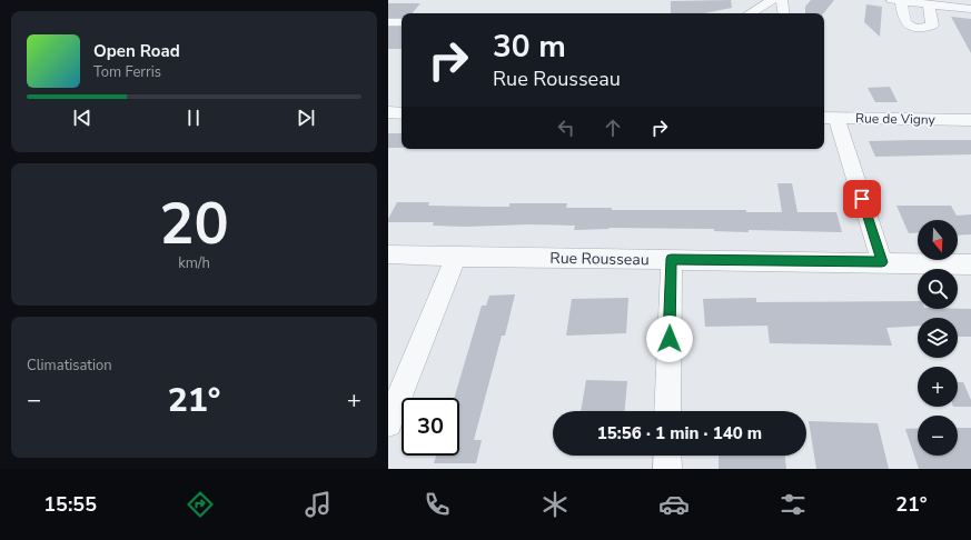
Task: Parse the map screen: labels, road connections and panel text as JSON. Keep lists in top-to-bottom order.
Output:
{
  "streets": {
    "street": ["Rue de Vigny", "Rue Rousseau"]
  },
  "north": "bottom",
  "page": {
    "turn": ["30 m", "Rue Rousseau"],
    "song": ["Open Road", "Tom Ferris"],
    "tile": [
      ["20", "km/h"],
      "Climatisation"
    ],
    "map_buttons": ["+", "−"],
    "heat": ["−", "21°", "+"],
    "limit": "30",
    "trip": "15:56 · 1 min · 140 m",
    "tabs": ["15:55", "21°"]
  }
}
